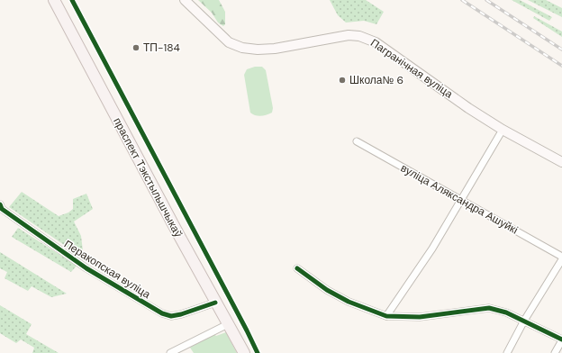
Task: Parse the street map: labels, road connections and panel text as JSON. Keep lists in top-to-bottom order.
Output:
{
  "streets": {
    "main road": ["Пагранічная вуліца", "праспект Тэкстыльшчыкаў"],
    "street": ["вуліца Аляксандра Ашуйкі", "Перакопская вуліца"]
  },
  "crossings": [
    ["праспект Тэкстыльшчыкаў", "Перакопская вуліца"]
  ],
  "places": ["ТП-184", "Школа№ 6"]
}
